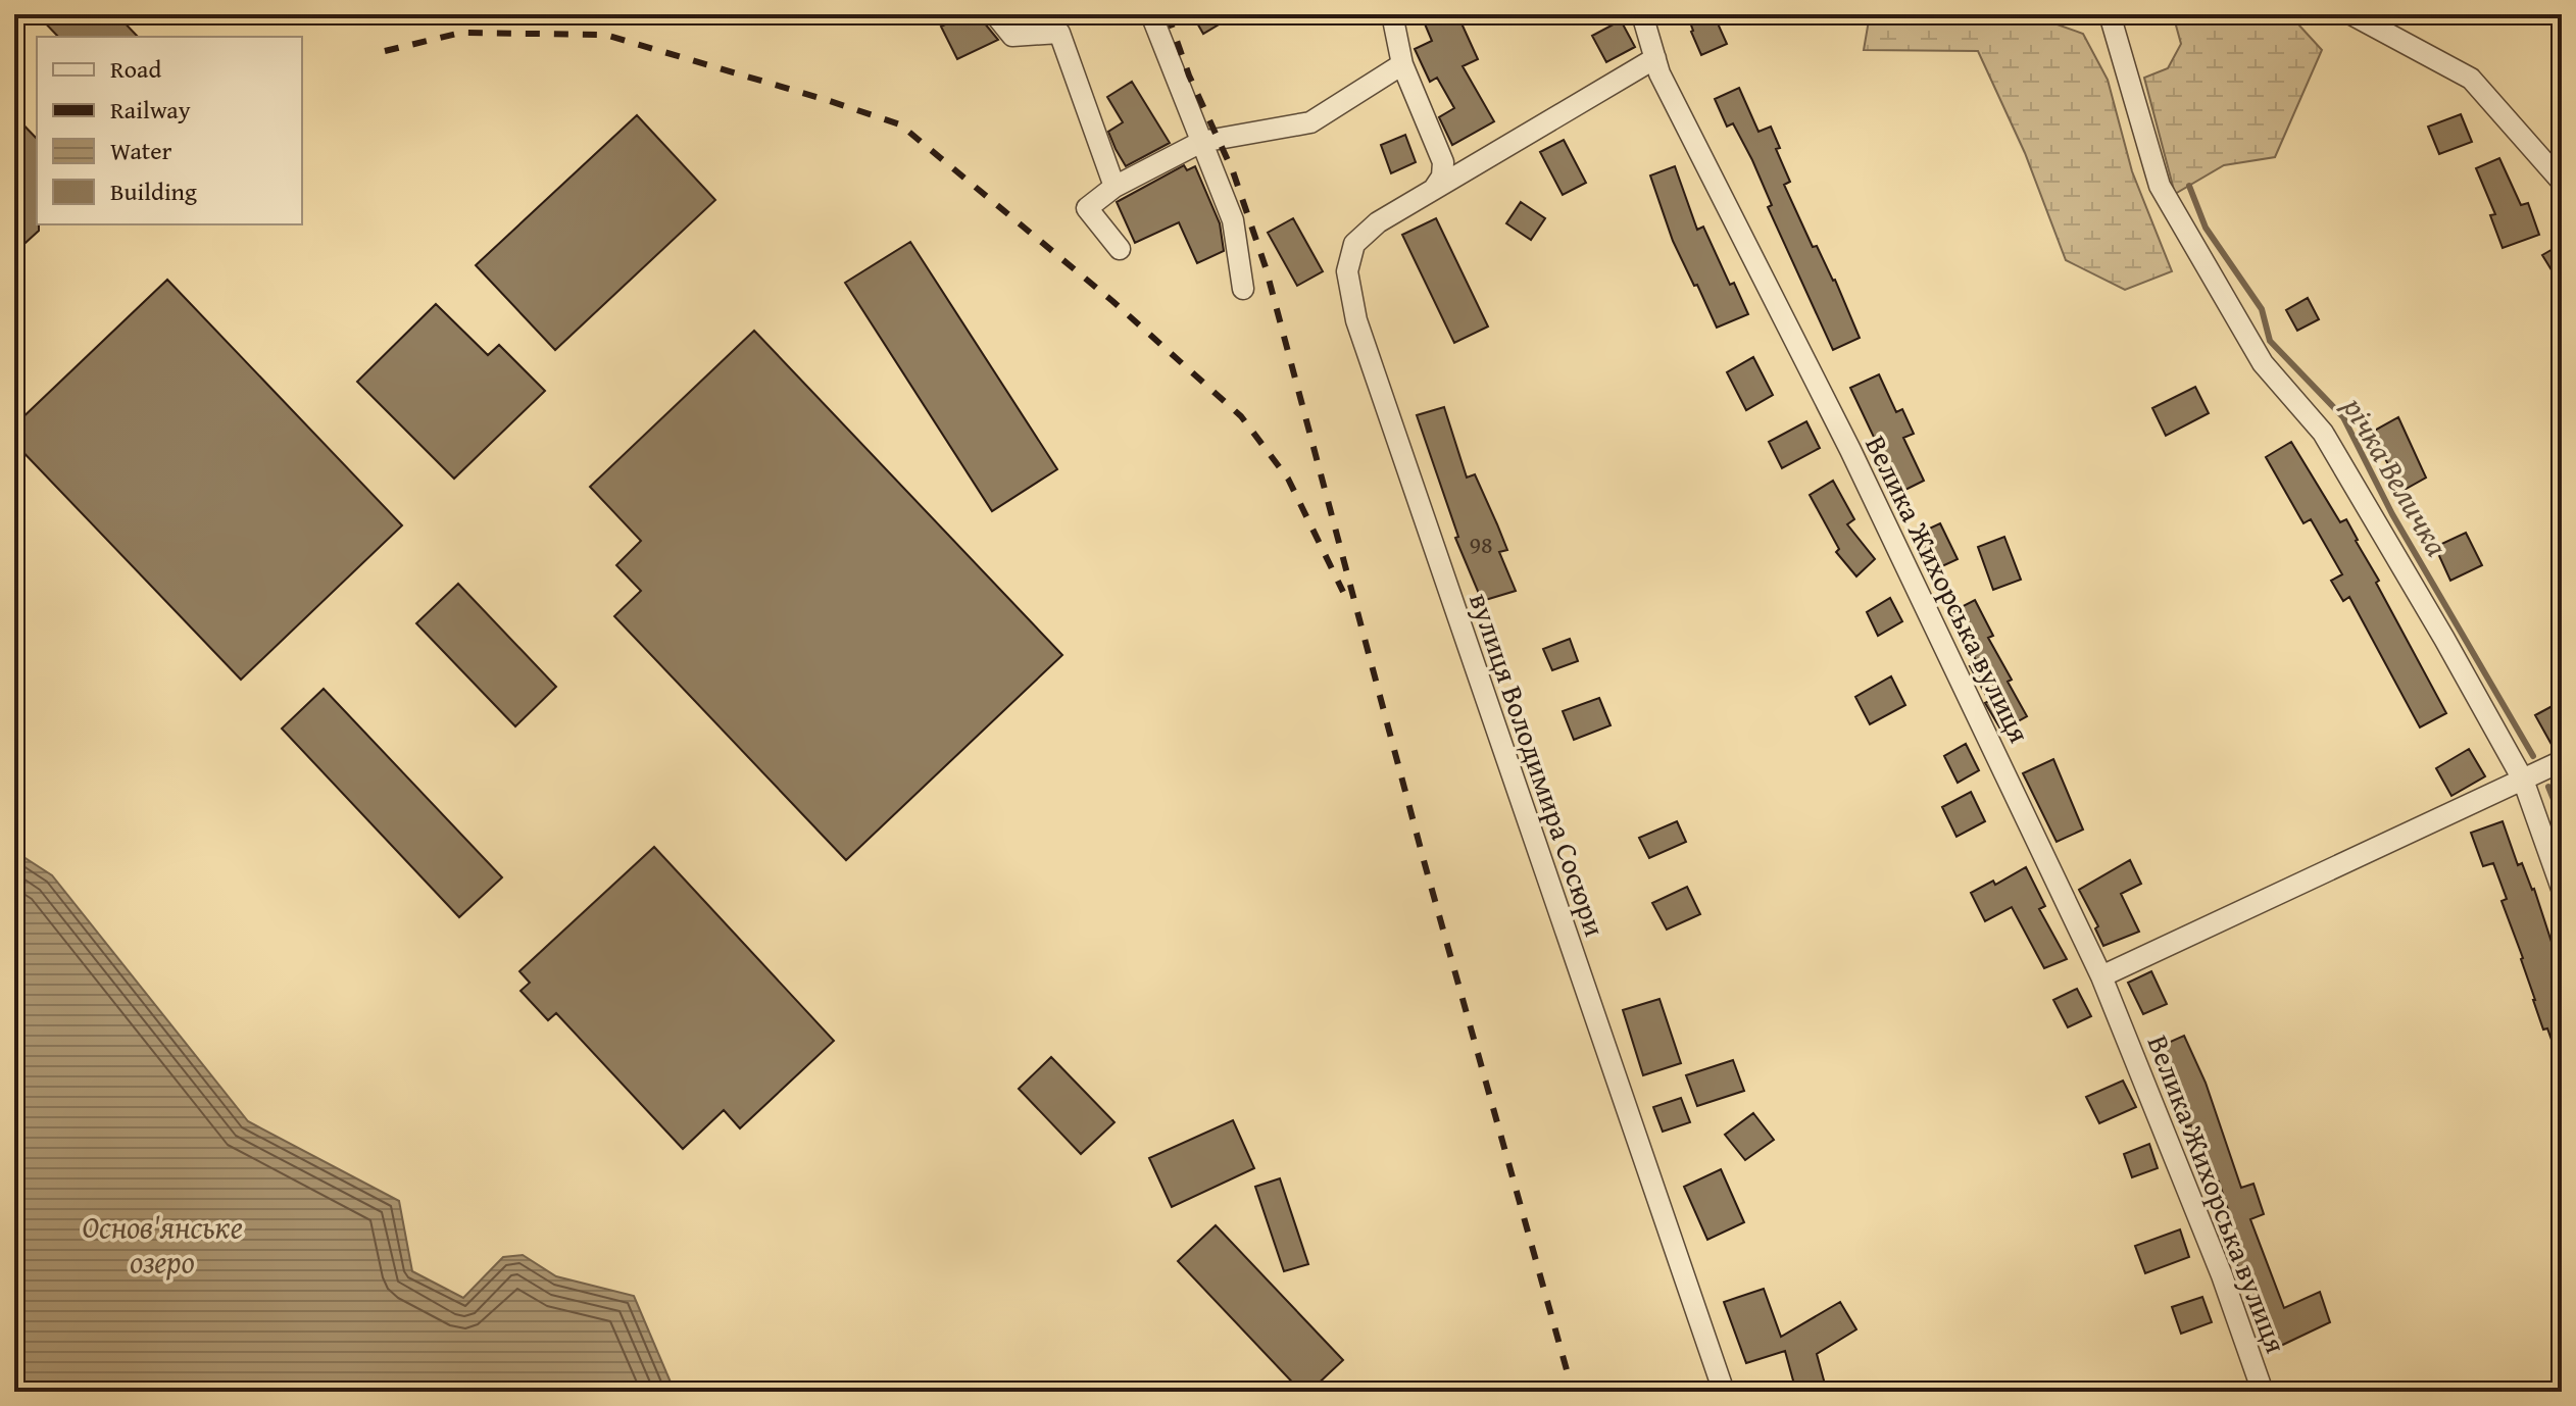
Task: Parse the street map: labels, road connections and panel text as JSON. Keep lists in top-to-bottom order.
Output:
{
  "streets": {
    "street": ["Велика Жихорська вулиця", "вулиця Володимира Сосюри"]
  },
  "water": ["річка Величка", "Основ'янське озеро"],
  "house_numbers": ["98"],
  "legend": [
    "Road",
    "Railway",
    "Water",
    "Building"
  ]
}
